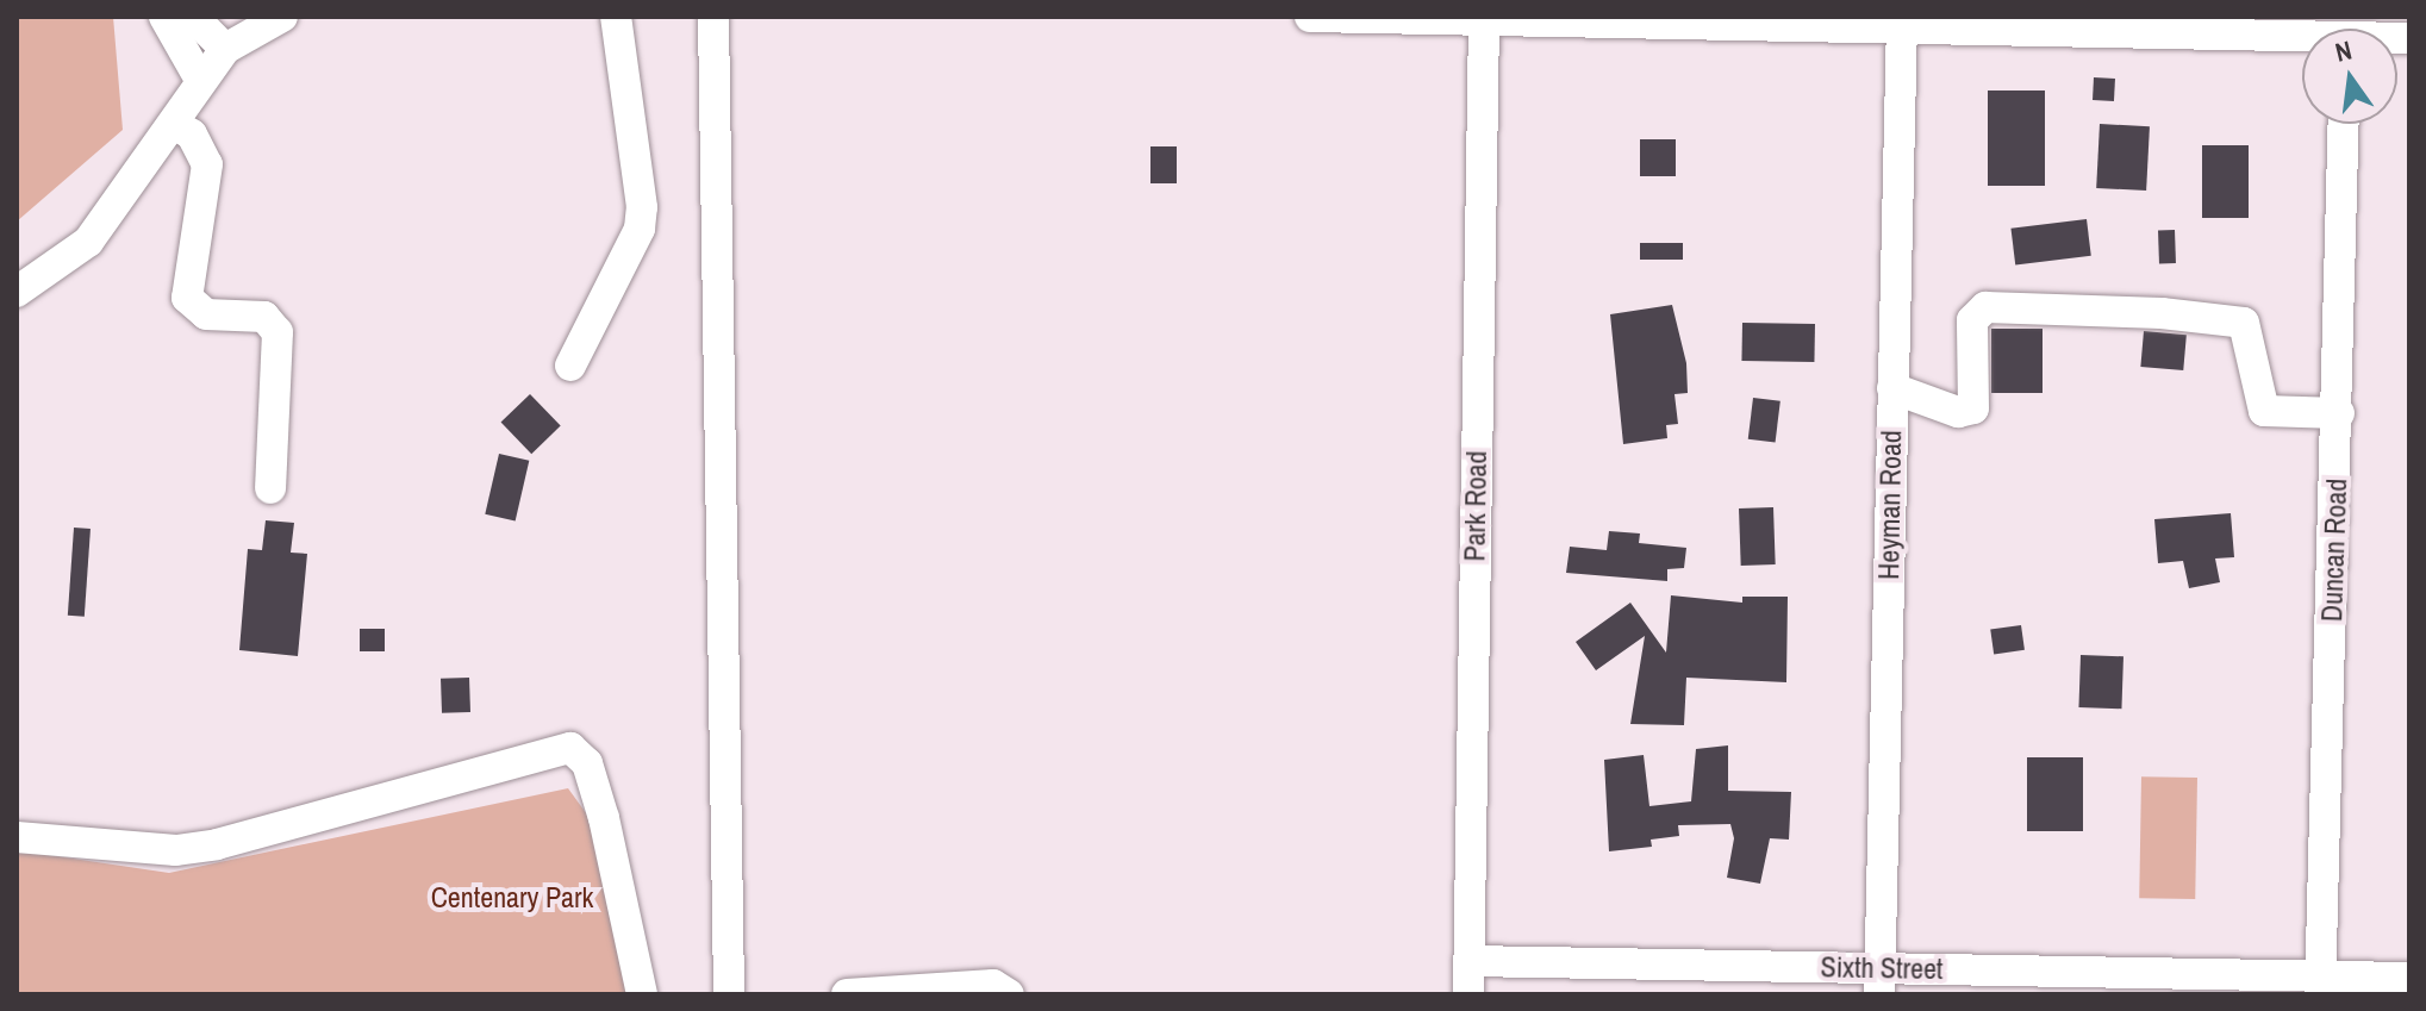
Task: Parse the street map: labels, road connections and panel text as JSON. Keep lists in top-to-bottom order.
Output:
{
  "streets": {
    "street": [
      "Heyman Road",
      "Park Road",
      "Duncan Road",
      "Sixth Street"
    ]
  },
  "crossings": [
    ["Heyman Road", "Sixth Street"],
    ["Park Road", "Sixth Street"],
    ["Duncan Road", "Sixth Street"]
  ],
  "parks": ["Centenary Park"],
  "north": "top"
}
